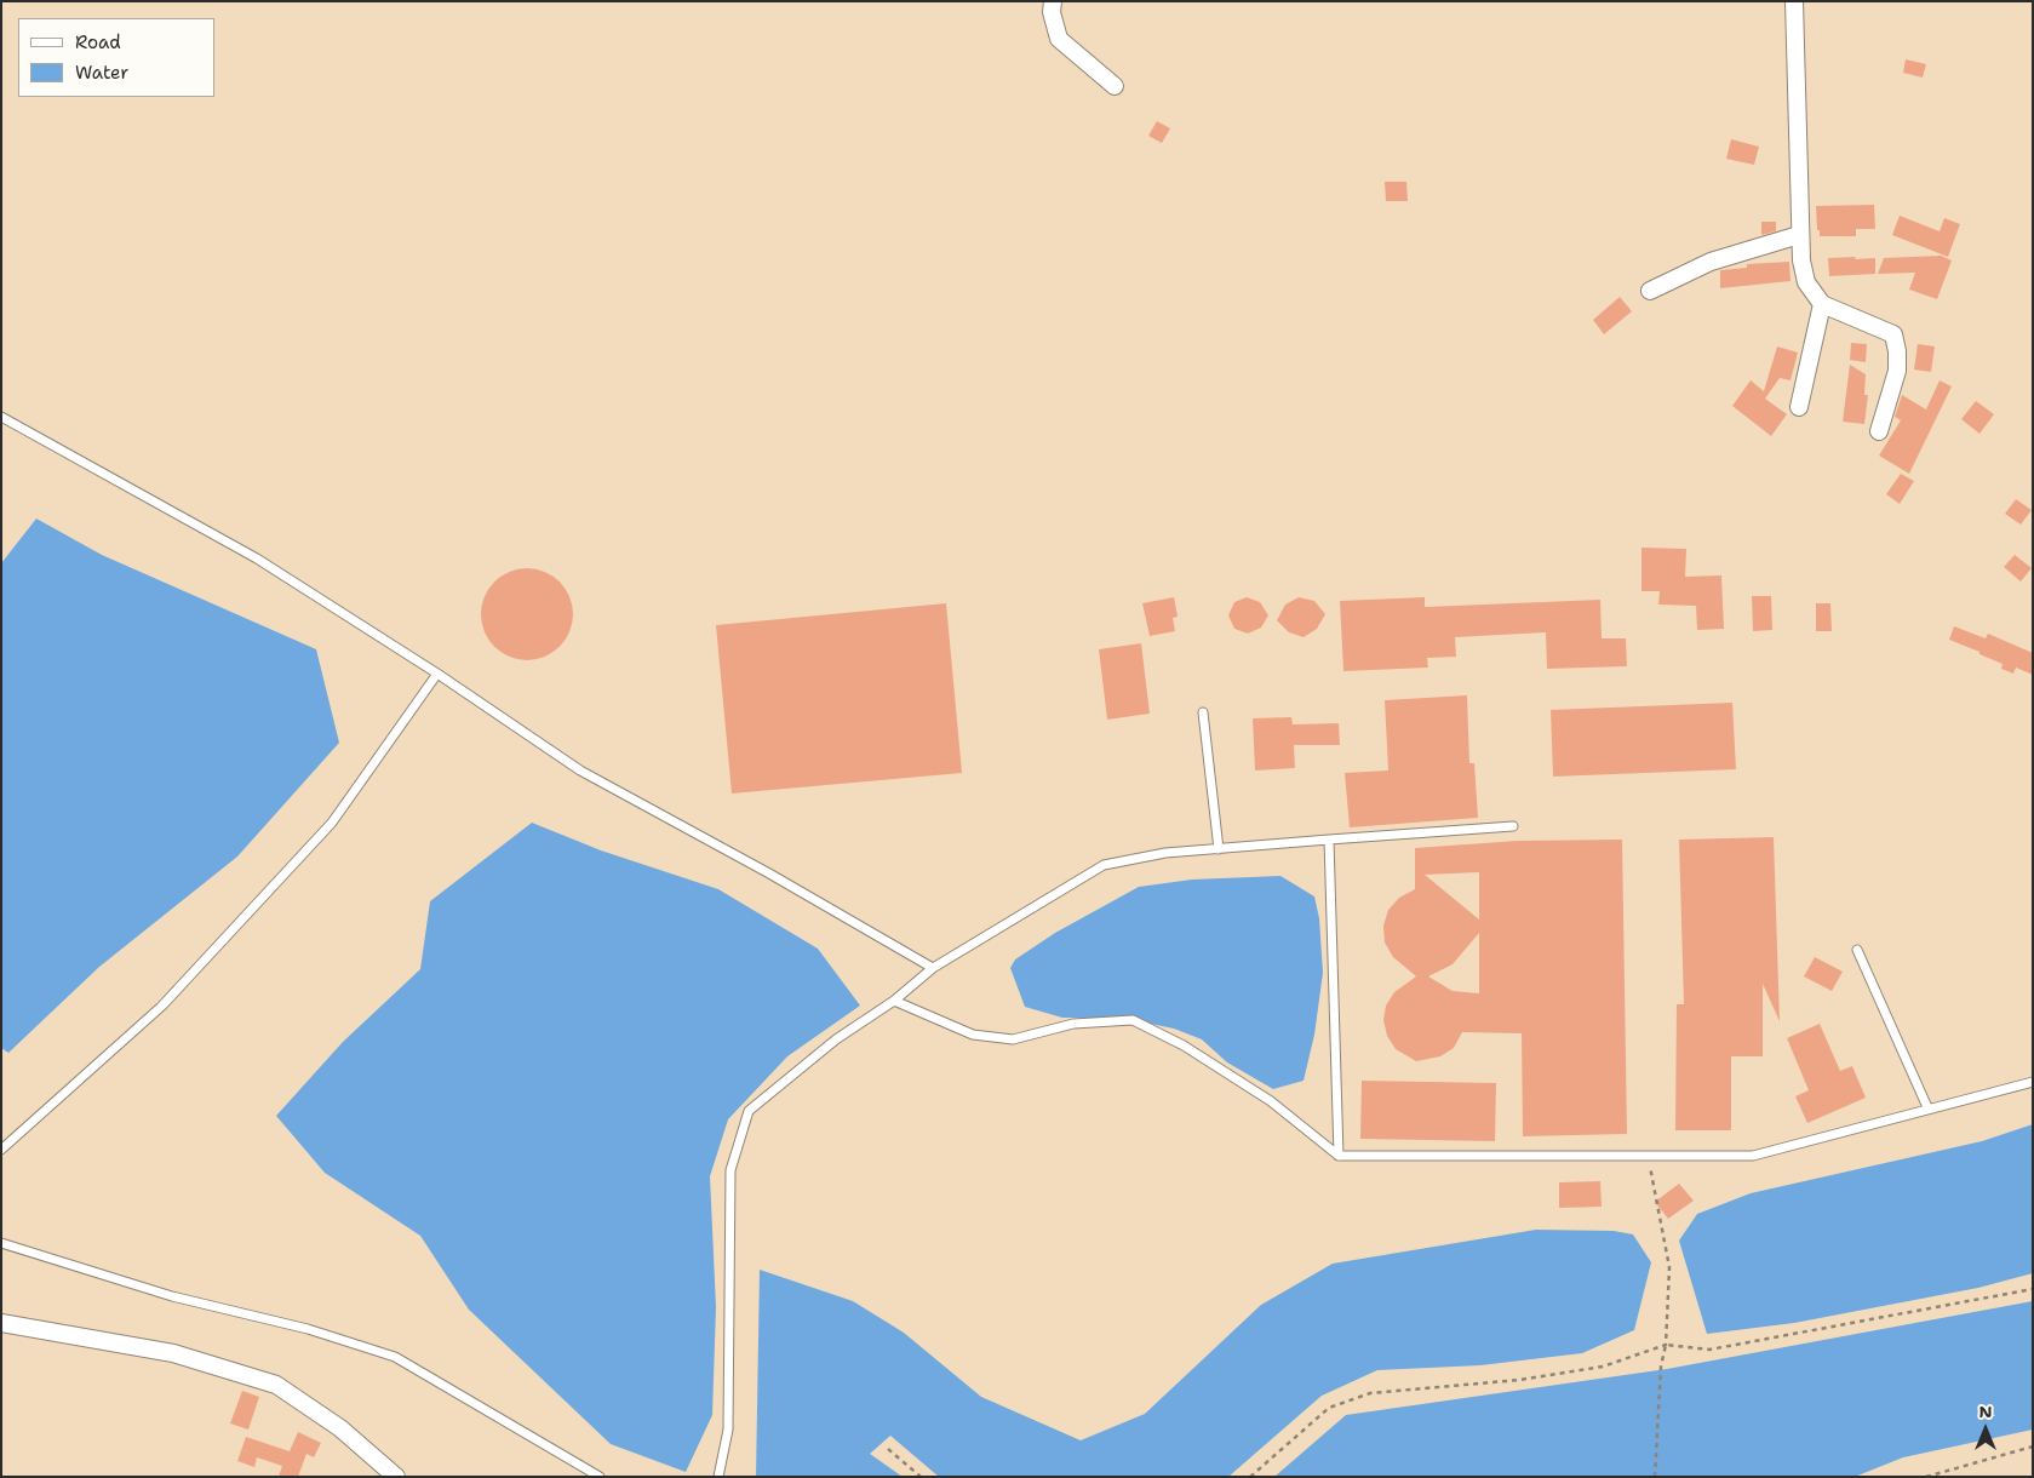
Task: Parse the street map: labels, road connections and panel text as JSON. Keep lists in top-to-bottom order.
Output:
{
  "legend": ["Road", "Water"],
  "north": "top"
}
